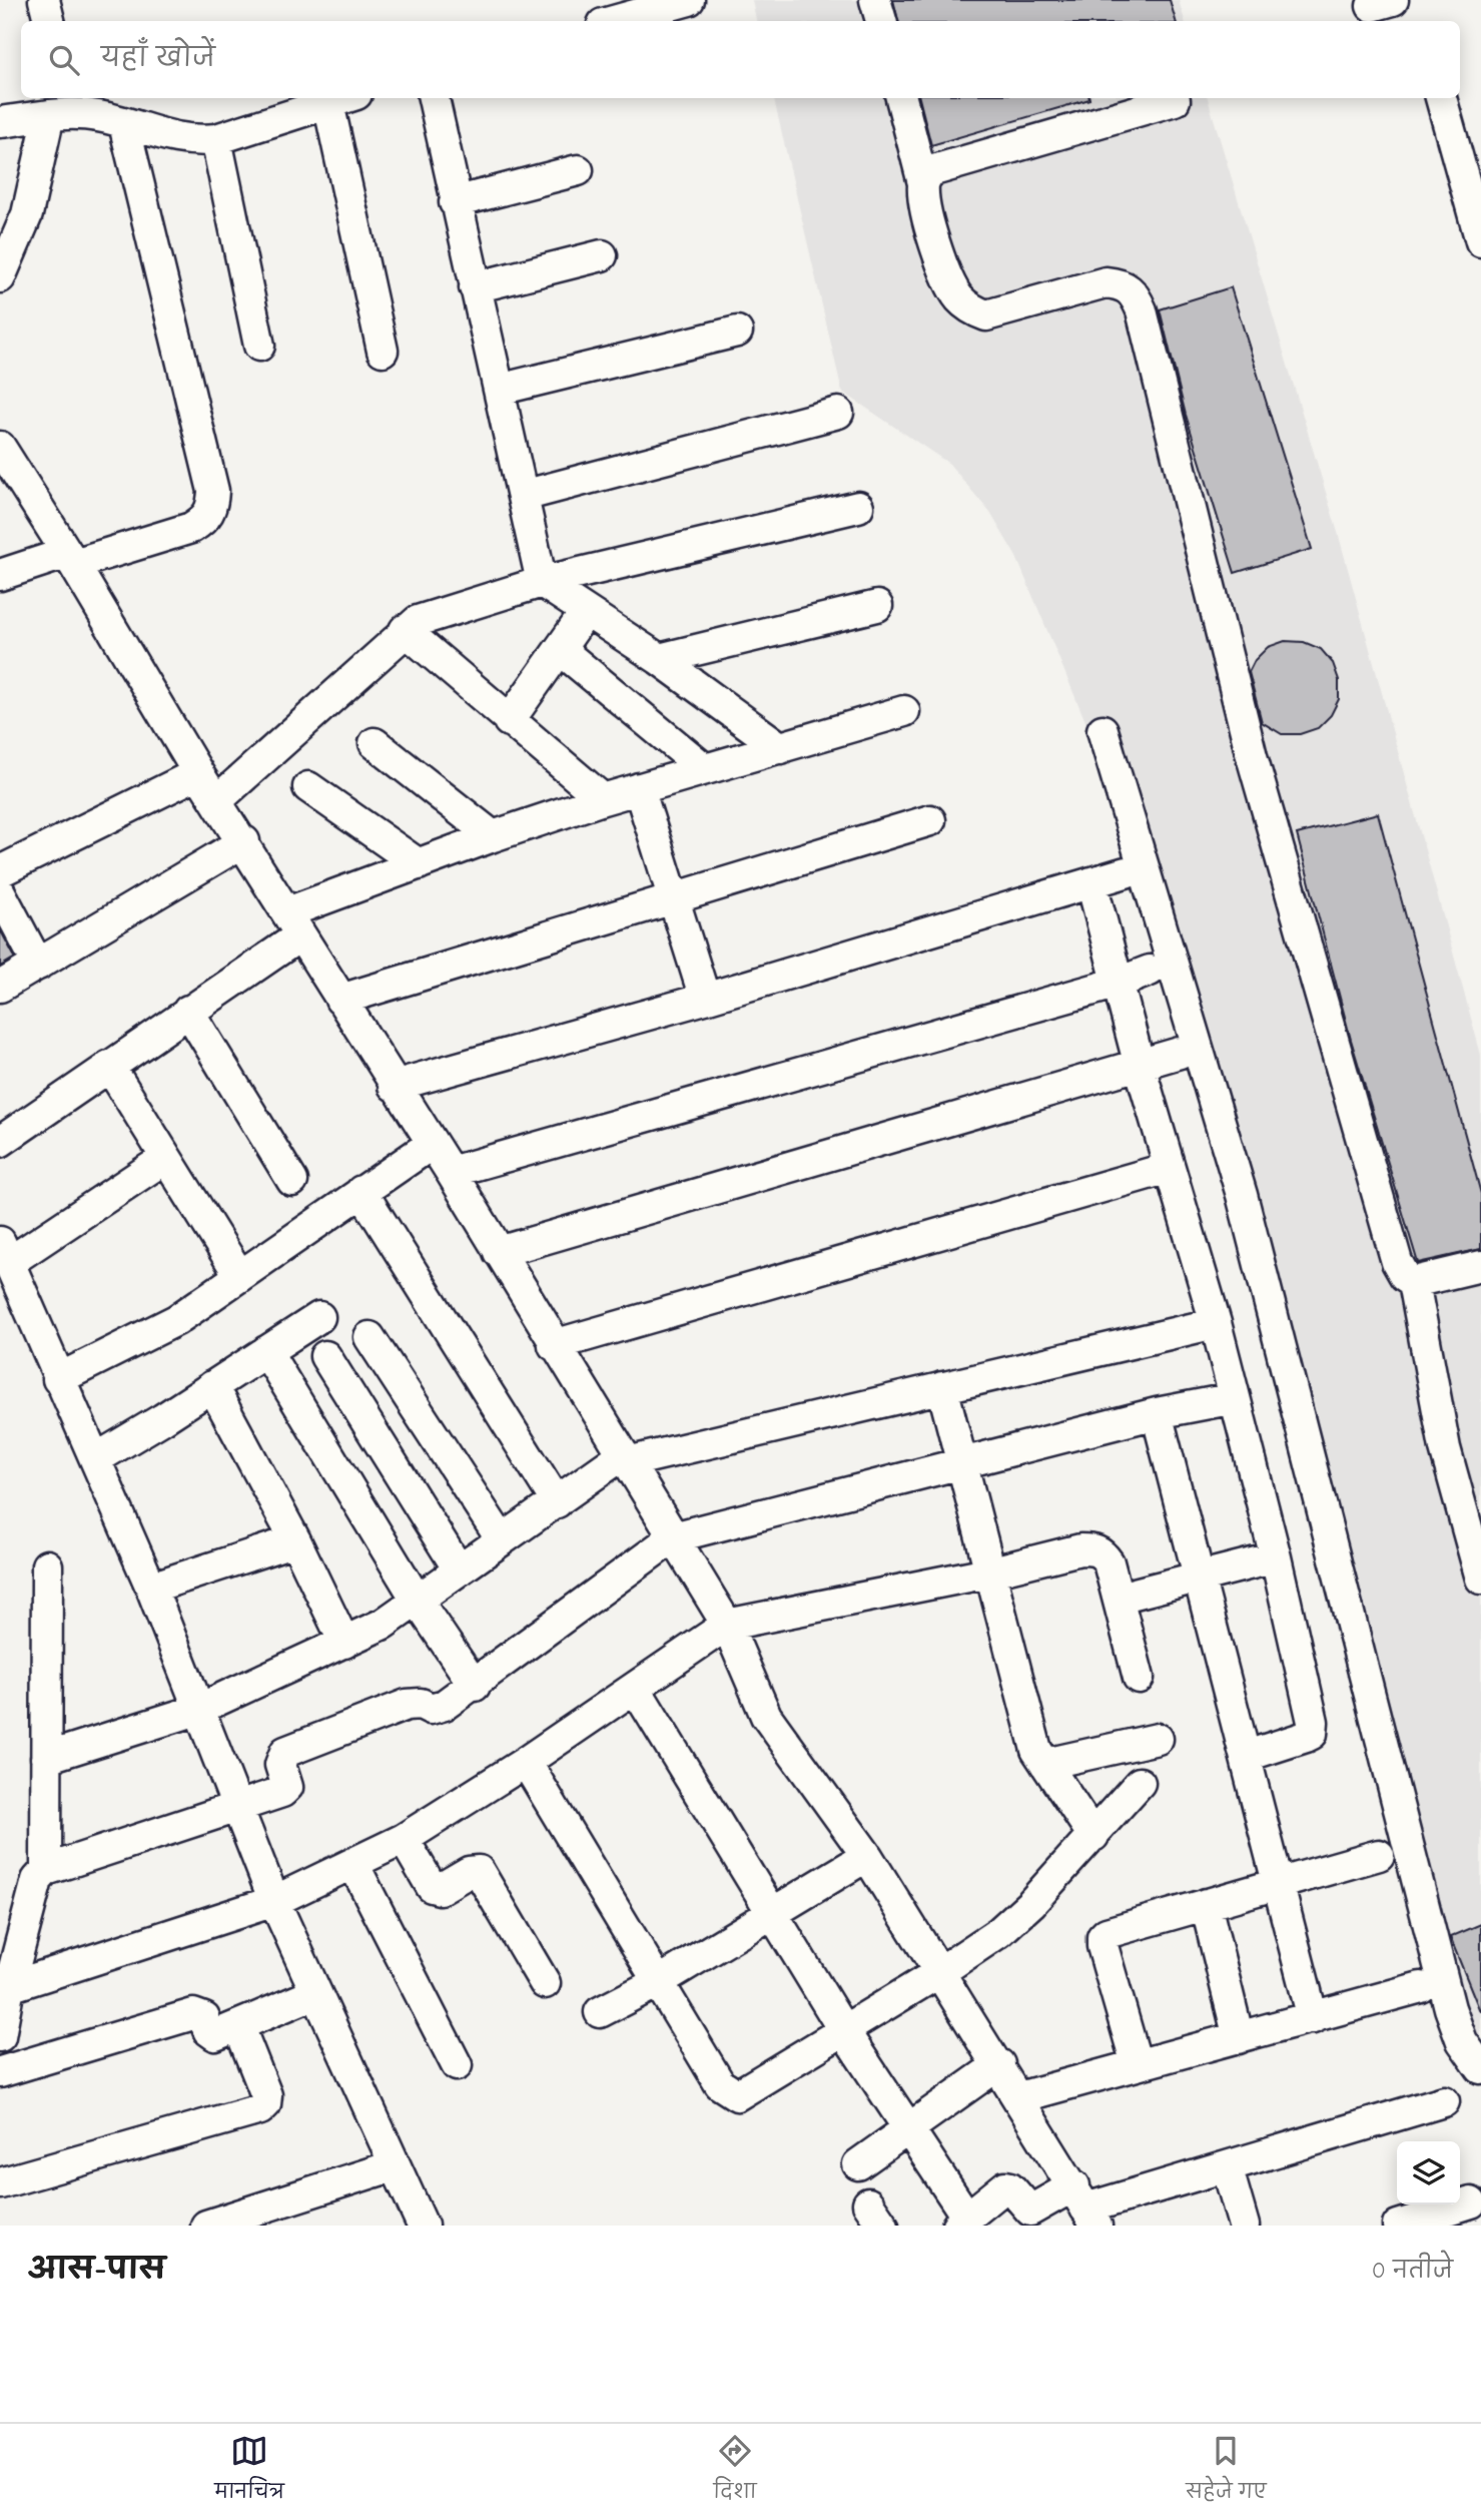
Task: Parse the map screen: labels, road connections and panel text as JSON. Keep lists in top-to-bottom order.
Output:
{
  "page": {
    "search": "यहाँ खोजें",
    "heading": ["आस-पास", "0 नतीजे"],
    "nav": ["मानचित्र", "दिशा", "सहेजे गए"]
  }
}
